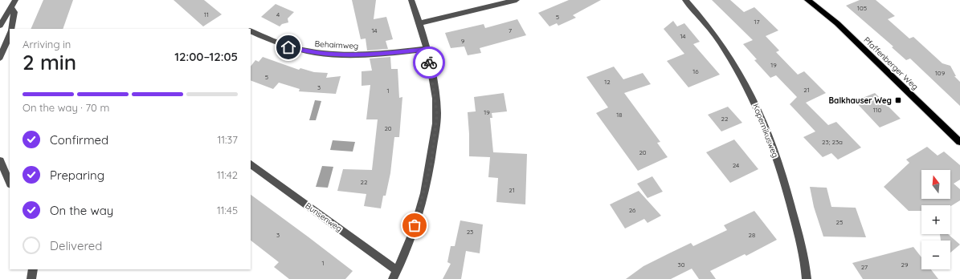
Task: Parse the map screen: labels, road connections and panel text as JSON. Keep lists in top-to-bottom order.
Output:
{
  "streets": {
    "main road": ["Pfaffenberger Weg"],
    "street": ["Behaimweg", "Kopernikusweg", "Bunsenweg"]
  },
  "places": {
    "transit": ["Balkhauser Weg"]
  },
  "house_numbers": [
    "105",
    "11",
    "4",
    "5",
    "17",
    "14",
    "7",
    "14",
    "9",
    "19",
    "16",
    "109",
    "5",
    "12",
    "3",
    "21",
    "1",
    "110",
    "19",
    "18",
    "22",
    "20",
    "23; 23a",
    "20",
    "24",
    "22",
    "21",
    "26",
    "25",
    "23",
    "3",
    "28",
    "1",
    "30",
    "29",
    "27"
  ],
  "north": "top",
  "page": {
    "heading": ["2 min", "Arriving in", "12:00–12:05"],
    "bar": "On the way · 70 m",
    "list": [
      ["Confirmed", "11:37"],
      ["Preparing", "11:42"],
      ["On the way", "11:45"],
      "Delivered"
    ],
    "map_buttons": ["+", "−"]
  }
}
